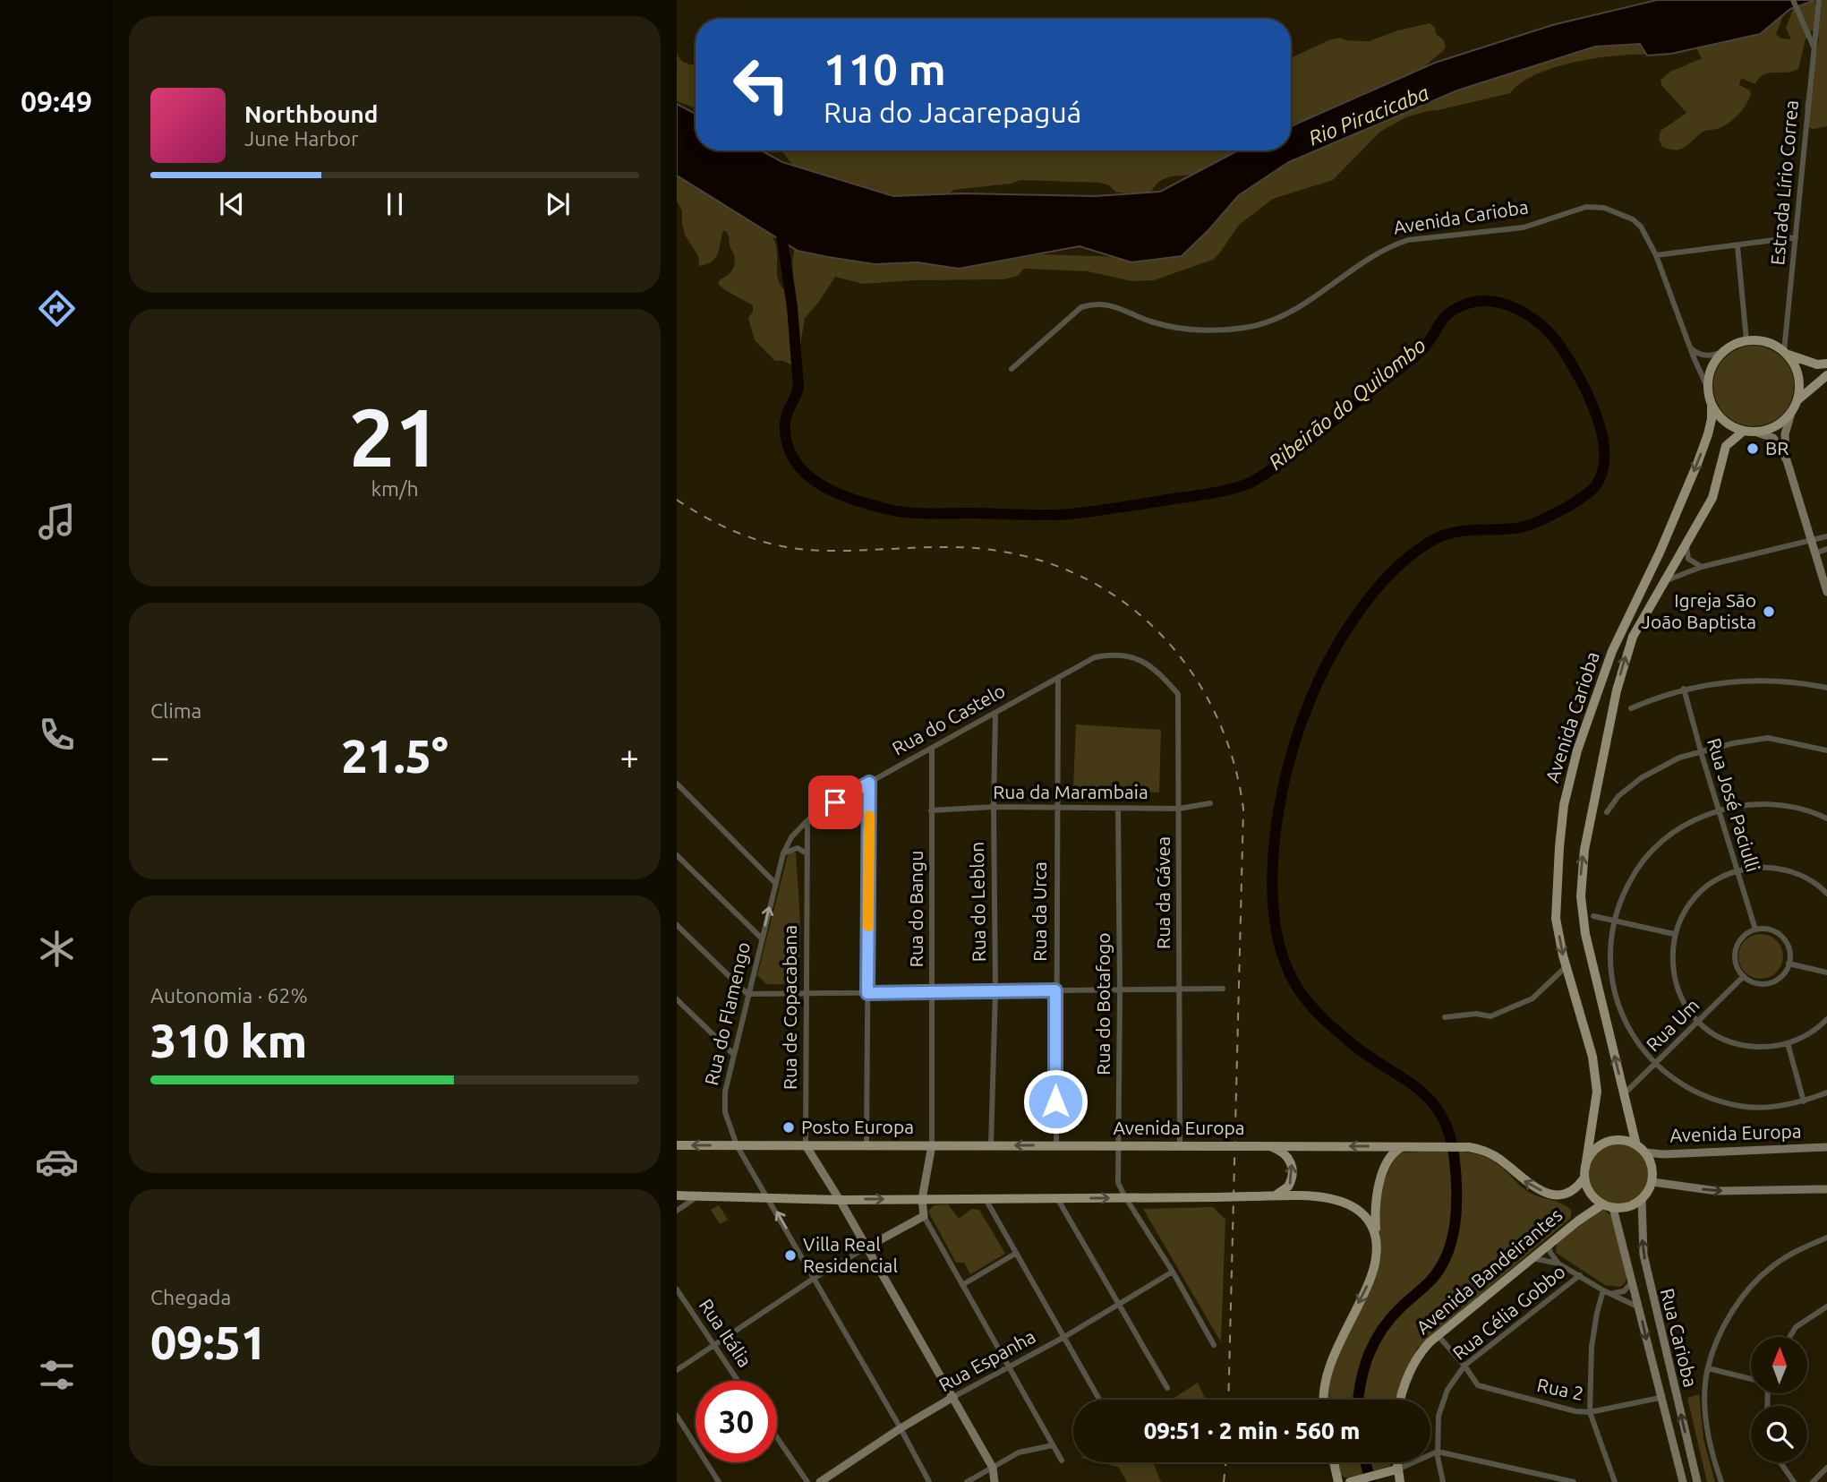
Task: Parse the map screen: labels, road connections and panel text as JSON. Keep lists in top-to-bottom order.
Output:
{
  "streets": {
    "main road": [
      "Avenida Carioba",
      "Avenida Europa",
      "Avenida Bandeirantes",
      "Rua Carioba",
      "Rua Espanha"
    ],
    "street": [
      "Estrada Lírio Correa",
      "Rua do Castelo",
      "Rua da Marambaia",
      "Rua José Paciulli",
      "Rua da Gávea",
      "Rua do Leblon",
      "Rua do Bangu",
      "Rua da Urca",
      "Rua do Botafogo",
      "Rua de Copacabana",
      "Rua do Flamengo",
      "Rua Um",
      "Rua Célia Gobbo",
      "Rua Itália",
      "Rua 2"
    ]
  },
  "crossings": [
    ["Estrada Lírio Correa", "Avenida Carioba"],
    ["Avenida Carioba", "Rua Um"],
    ["Avenida Carioba", "Avenida Europa"],
    ["Avenida Carioba", "Avenida Bandeirantes"],
    ["Avenida Carioba", "Rua Carioba"],
    ["Rua do Castelo", "Rua da Gávea"],
    ["Rua do Castelo", "Rua do Leblon"],
    ["Rua do Castelo", "Rua do Bangu"],
    ["Rua do Castelo", "Rua da Urca"],
    ["Rua do Castelo", "Rua de Copacabana"],
    ["Rua do Castelo", "Rua do Flamengo"],
    ["Rua da Marambaia", "Rua da Gávea"],
    ["Rua da Marambaia", "Rua do Leblon"],
    ["Rua da Marambaia", "Rua do Bangu"],
    ["Rua da Marambaia", "Rua da Urca"],
    ["Rua da Marambaia", "Rua do Botafogo"],
    ["Rua José Paciulli", "Rua Um"],
    ["Rua da Gávea", "Avenida Europa"],
    ["Rua do Leblon", "Avenida Europa"],
    ["Rua do Bangu", "Avenida Europa"],
    ["Rua da Urca", "Avenida Europa"],
    ["Rua do Botafogo", "Avenida Europa"],
    ["Rua do Botafogo", "Rua Espanha"],
    ["Rua de Copacabana", "Avenida Europa"],
    ["Rua do Flamengo", "Avenida Europa"],
    ["Rua do Flamengo", "Rua Espanha"],
    ["Avenida Europa", "Avenida Bandeirantes"],
    ["Avenida Europa", "Rua Carioba"],
    ["Avenida Bandeirantes", "Rua Carioba"],
    ["Avenida Bandeirantes", "Rua 2"],
    ["Rua Célia Gobbo", "Rua 2"],
    ["Rua Carioba", "Rua 2"]
  ],
  "water": ["Rio Piracicaba", "Ribeirão do Quilombo"],
  "places": [
    "BR",
    "Igreja São João Baptista",
    "Posto Europa",
    "Villa Real Residencial"
  ],
  "north": "top",
  "page": {
    "tabs": "09:49",
    "turn": ["110 m", "Rua do Jacarepaguá"],
    "song": ["Northbound", "June Harbor"],
    "tile": [
      ["21", "km/h"],
      "Clima",
      ["Autonomia · 62%", "310 km"],
      ["Chegada", "09:51"]
    ],
    "heat": ["−", "21.5°", "+"],
    "limit": "30",
    "trip": "09:51 · 2 min · 560 m"
  }
}
